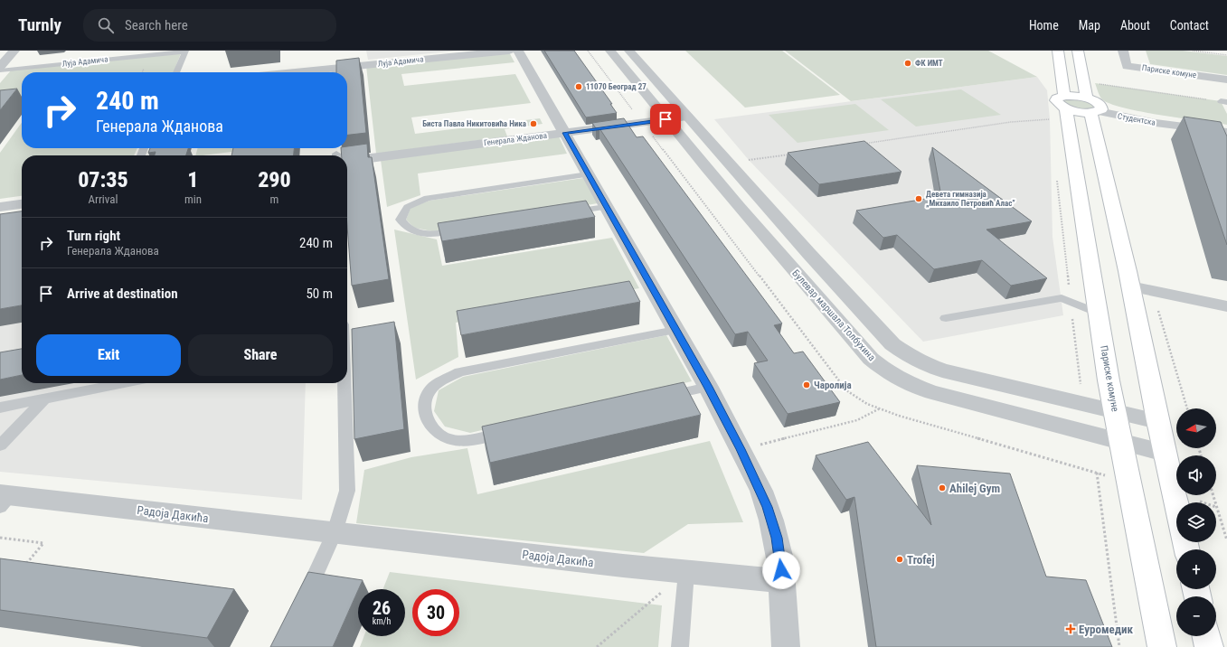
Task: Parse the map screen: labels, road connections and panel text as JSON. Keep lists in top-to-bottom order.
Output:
{
  "streets": {
    "main road": ["Париске комуне"],
    "street": [
      "Луја Адамича",
      "Студентска",
      "Генерала Жданова",
      "Булевар маршала Толбухина",
      "Радоја Дакића"
    ]
  },
  "crossings": [
    ["Париске комуне", "Булевар маршала Толбухина"],
    ["Генерала Жданова", "Булевар маршала Толбухина"]
  ],
  "places": {
    "other": [
      "ФК ИМТ",
      "11070 Београд 27",
      "Биста Павла Никитовића Ника",
      "Девета гимназија „Михаило Петровић Алас”",
      "Чаролија",
      "Ahilej Gym",
      "Trofej"
    ],
    "health": ["Еуромедик"]
  },
  "north": "left",
  "page": {
    "header": "Turnly",
    "search": "Search here",
    "nav": [
      "Home",
      "Map",
      "About",
      "Contact"
    ],
    "turn": ["240 m", "Генерала Жданова"],
    "eta": [
      "07:35",
      "Arrival",
      "1",
      "min",
      "290",
      "m"
    ],
    "list": [
      {
        "name": "Turn right",
        "note": "Генерала Жданова",
        "value": "240 m"
      },
      {
        "name": "Arrive at destination",
        "value": "50 m"
      }
    ],
    "buttons": ["Exit", "Share"],
    "map_buttons": ["+", "−"],
    "speed": "26 km/h",
    "limit": "30"
  }
}
